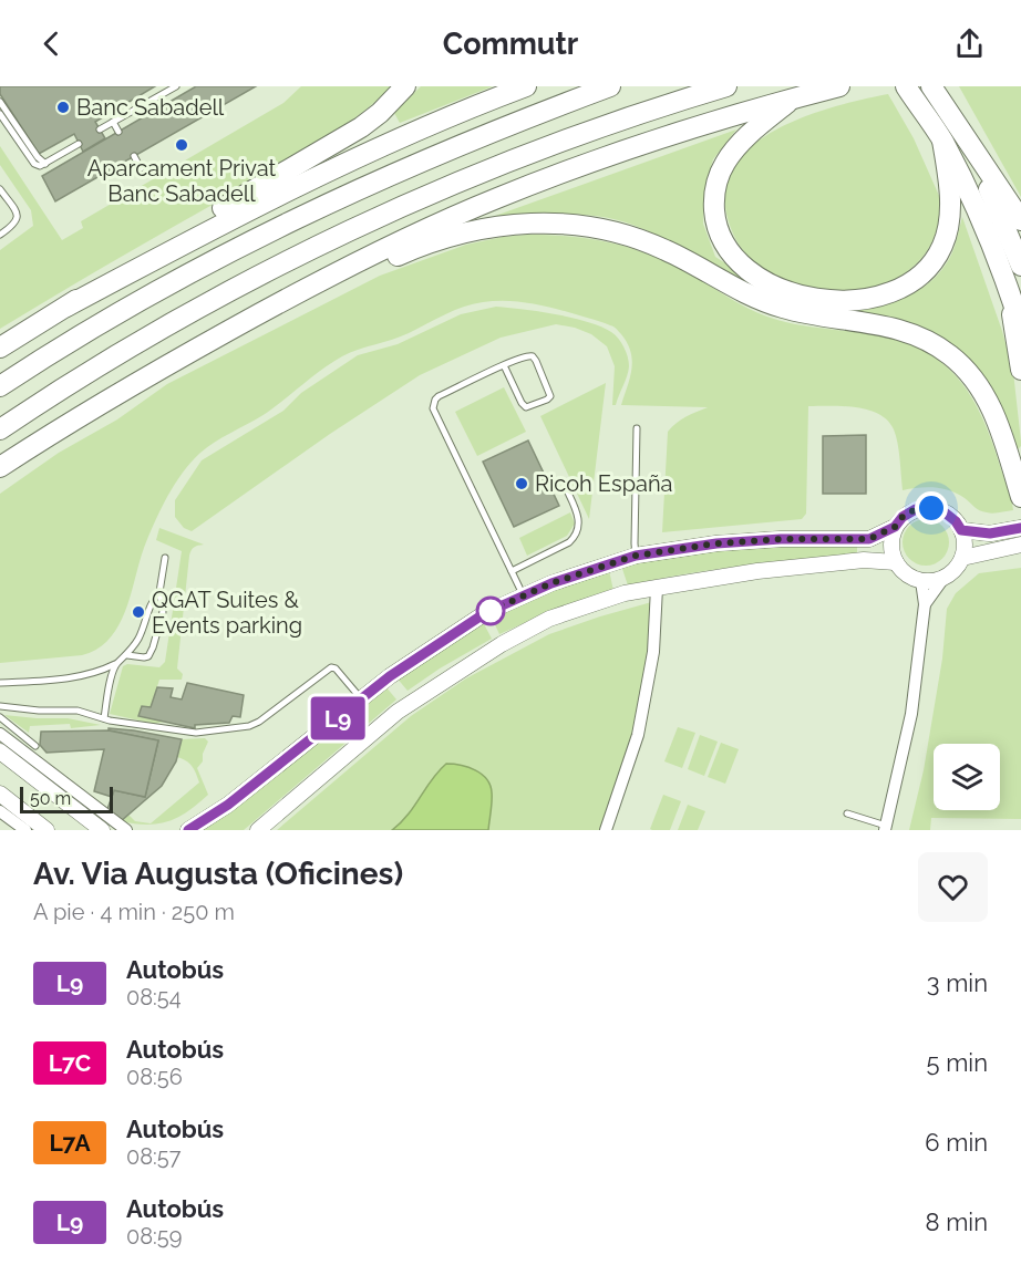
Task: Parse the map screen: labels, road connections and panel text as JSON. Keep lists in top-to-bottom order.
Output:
{
  "places": [
    "Banc Sabadell",
    "Aparcament Privat Banc Sabadell",
    "Ricoh España",
    "QGAT Suites & Events parking"
  ],
  "lines": ["bus line L9"],
  "scale_bar": "50 m",
  "page": {
    "header": "Commutr",
    "on_map": "L9",
    "scale": "50 m",
    "heading": ["Av. Via Augusta (Oficines)", "A pie · 4 min · 250 m"],
    "list": [
      {
        "mark": "L9",
        "name": "Autobús",
        "note": "08:54",
        "value": "3 min"
      },
      {
        "mark": "L7C",
        "name": "Autobús",
        "note": "08:56",
        "value": "5 min"
      },
      {
        "mark": "L7A",
        "name": "Autobús",
        "note": "08:57",
        "value": "6 min"
      },
      {
        "mark": "L9",
        "name": "Autobús",
        "note": "08:59",
        "value": "8 min"
      }
    ]
  }
}
